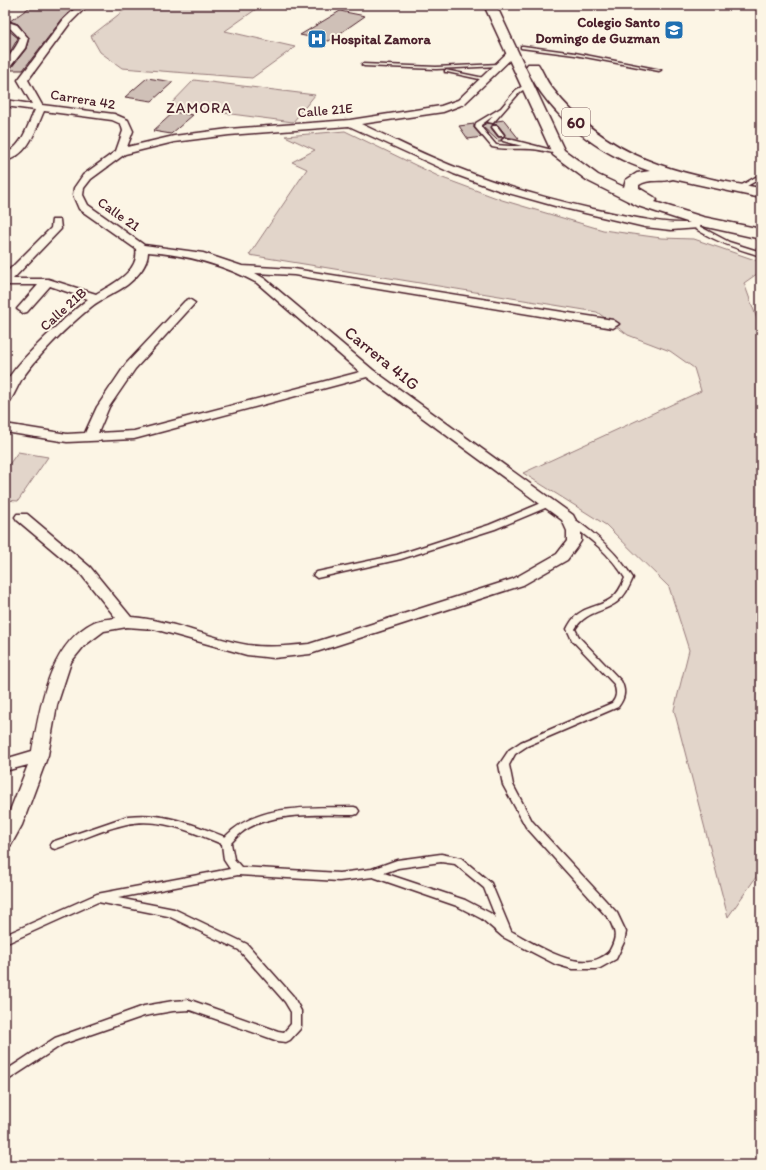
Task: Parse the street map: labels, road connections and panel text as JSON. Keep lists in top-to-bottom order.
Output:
{
  "streets": {
    "highway": ["60"],
    "street": [
      "Carrera 42",
      "Calle 21E",
      "Calle 21",
      "Calle 21B",
      "Carrera 41G"
    ]
  },
  "crossings": [
    ["Carrera 42", "Calle 21E"],
    ["Carrera 42", "Calle 21"],
    ["Calle 21E", "60"],
    ["Calle 21E", "Calle 21"],
    ["Calle 21", "Calle 21B"],
    ["Calle 21", "Carrera 41G"],
    ["Calle 21B", "Carrera 41G"]
  ],
  "districts": ["ZAMORA"],
  "places": {
    "school or university": ["Colegio Santo Domingo de Guzman"],
    "hospital": ["Hospital Zamora"]
  }
}
